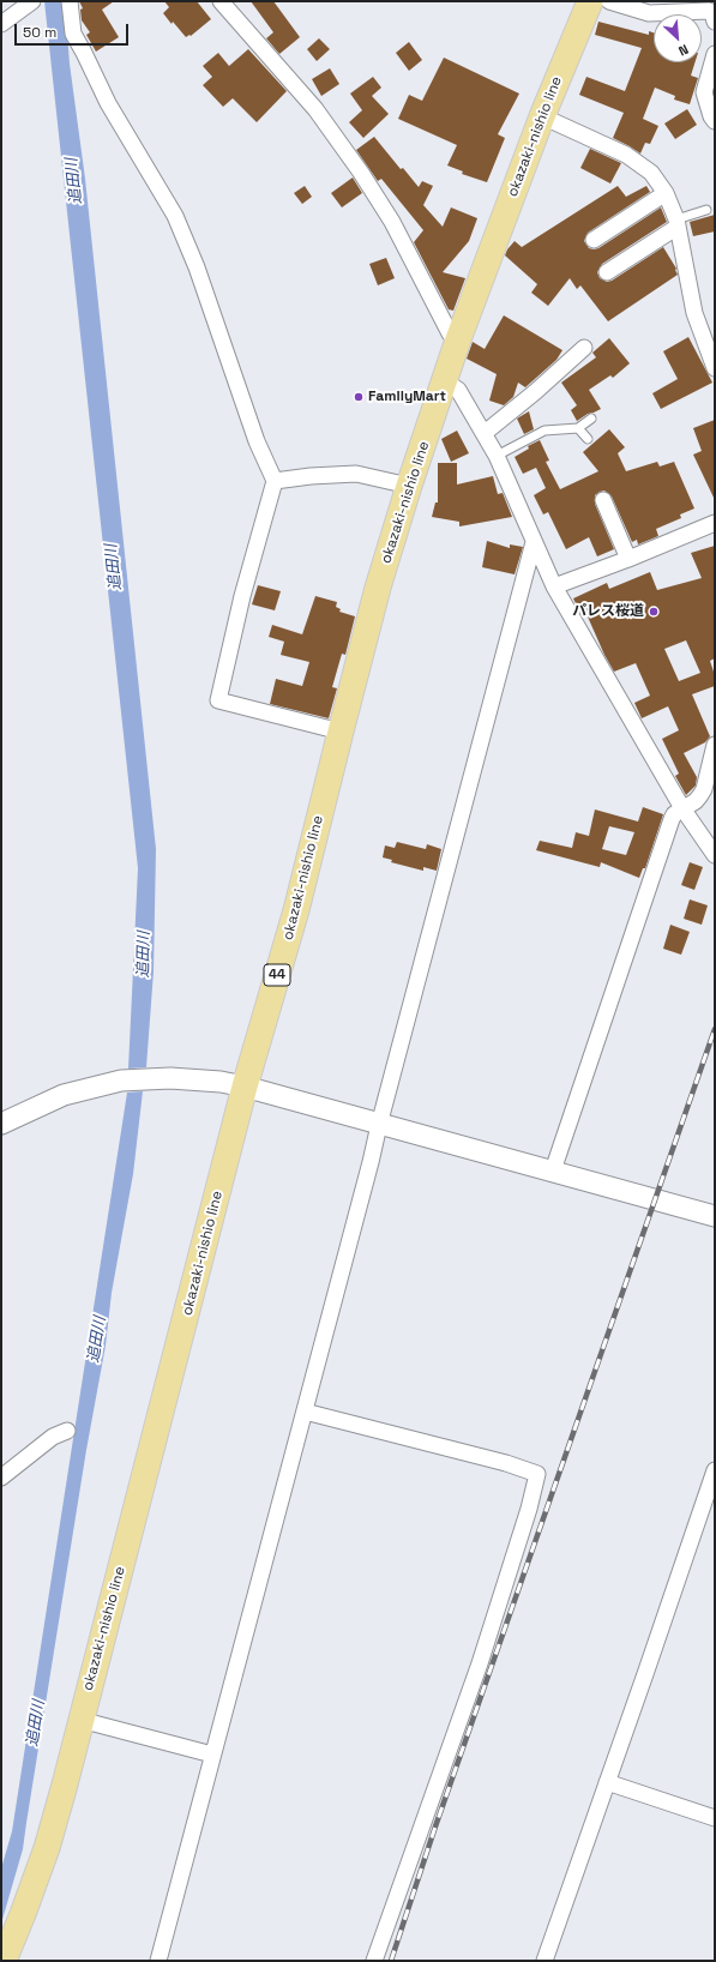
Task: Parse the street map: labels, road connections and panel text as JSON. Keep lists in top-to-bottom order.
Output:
{
  "streets": {
    "main road": ["okazaki-nishio line", "44"]
  },
  "water": ["追田川"],
  "places": ["FamilyMart", "パレス桜道"],
  "scale_bar": "50 m",
  "north": "bottom right"
}
